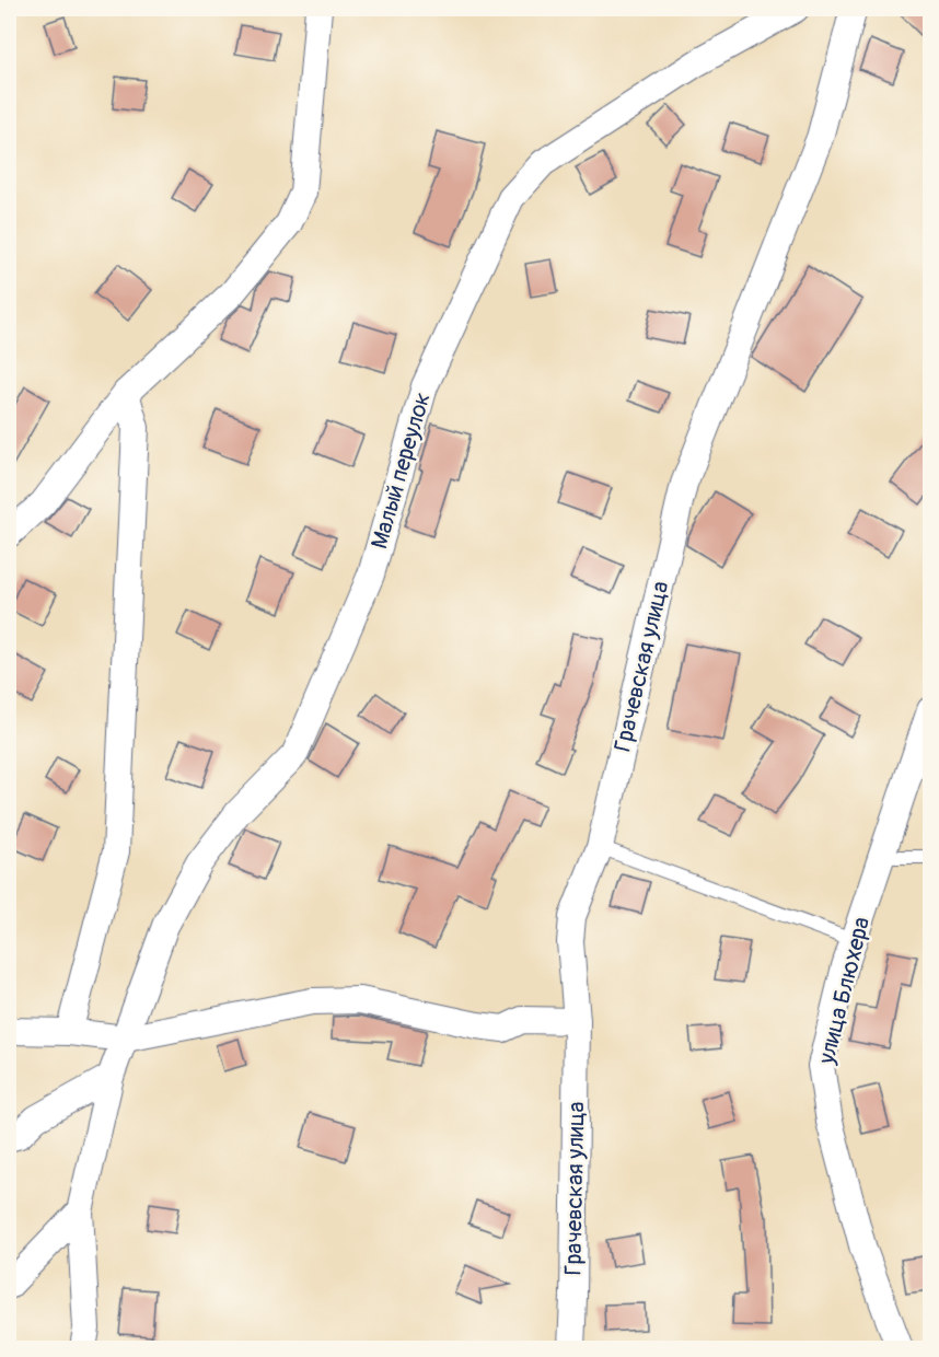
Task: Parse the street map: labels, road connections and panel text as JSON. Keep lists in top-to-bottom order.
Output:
{
  "streets": {
    "street": ["Малый переулок", "Грачевская улица", "улица Блюхера"]
  }
}
